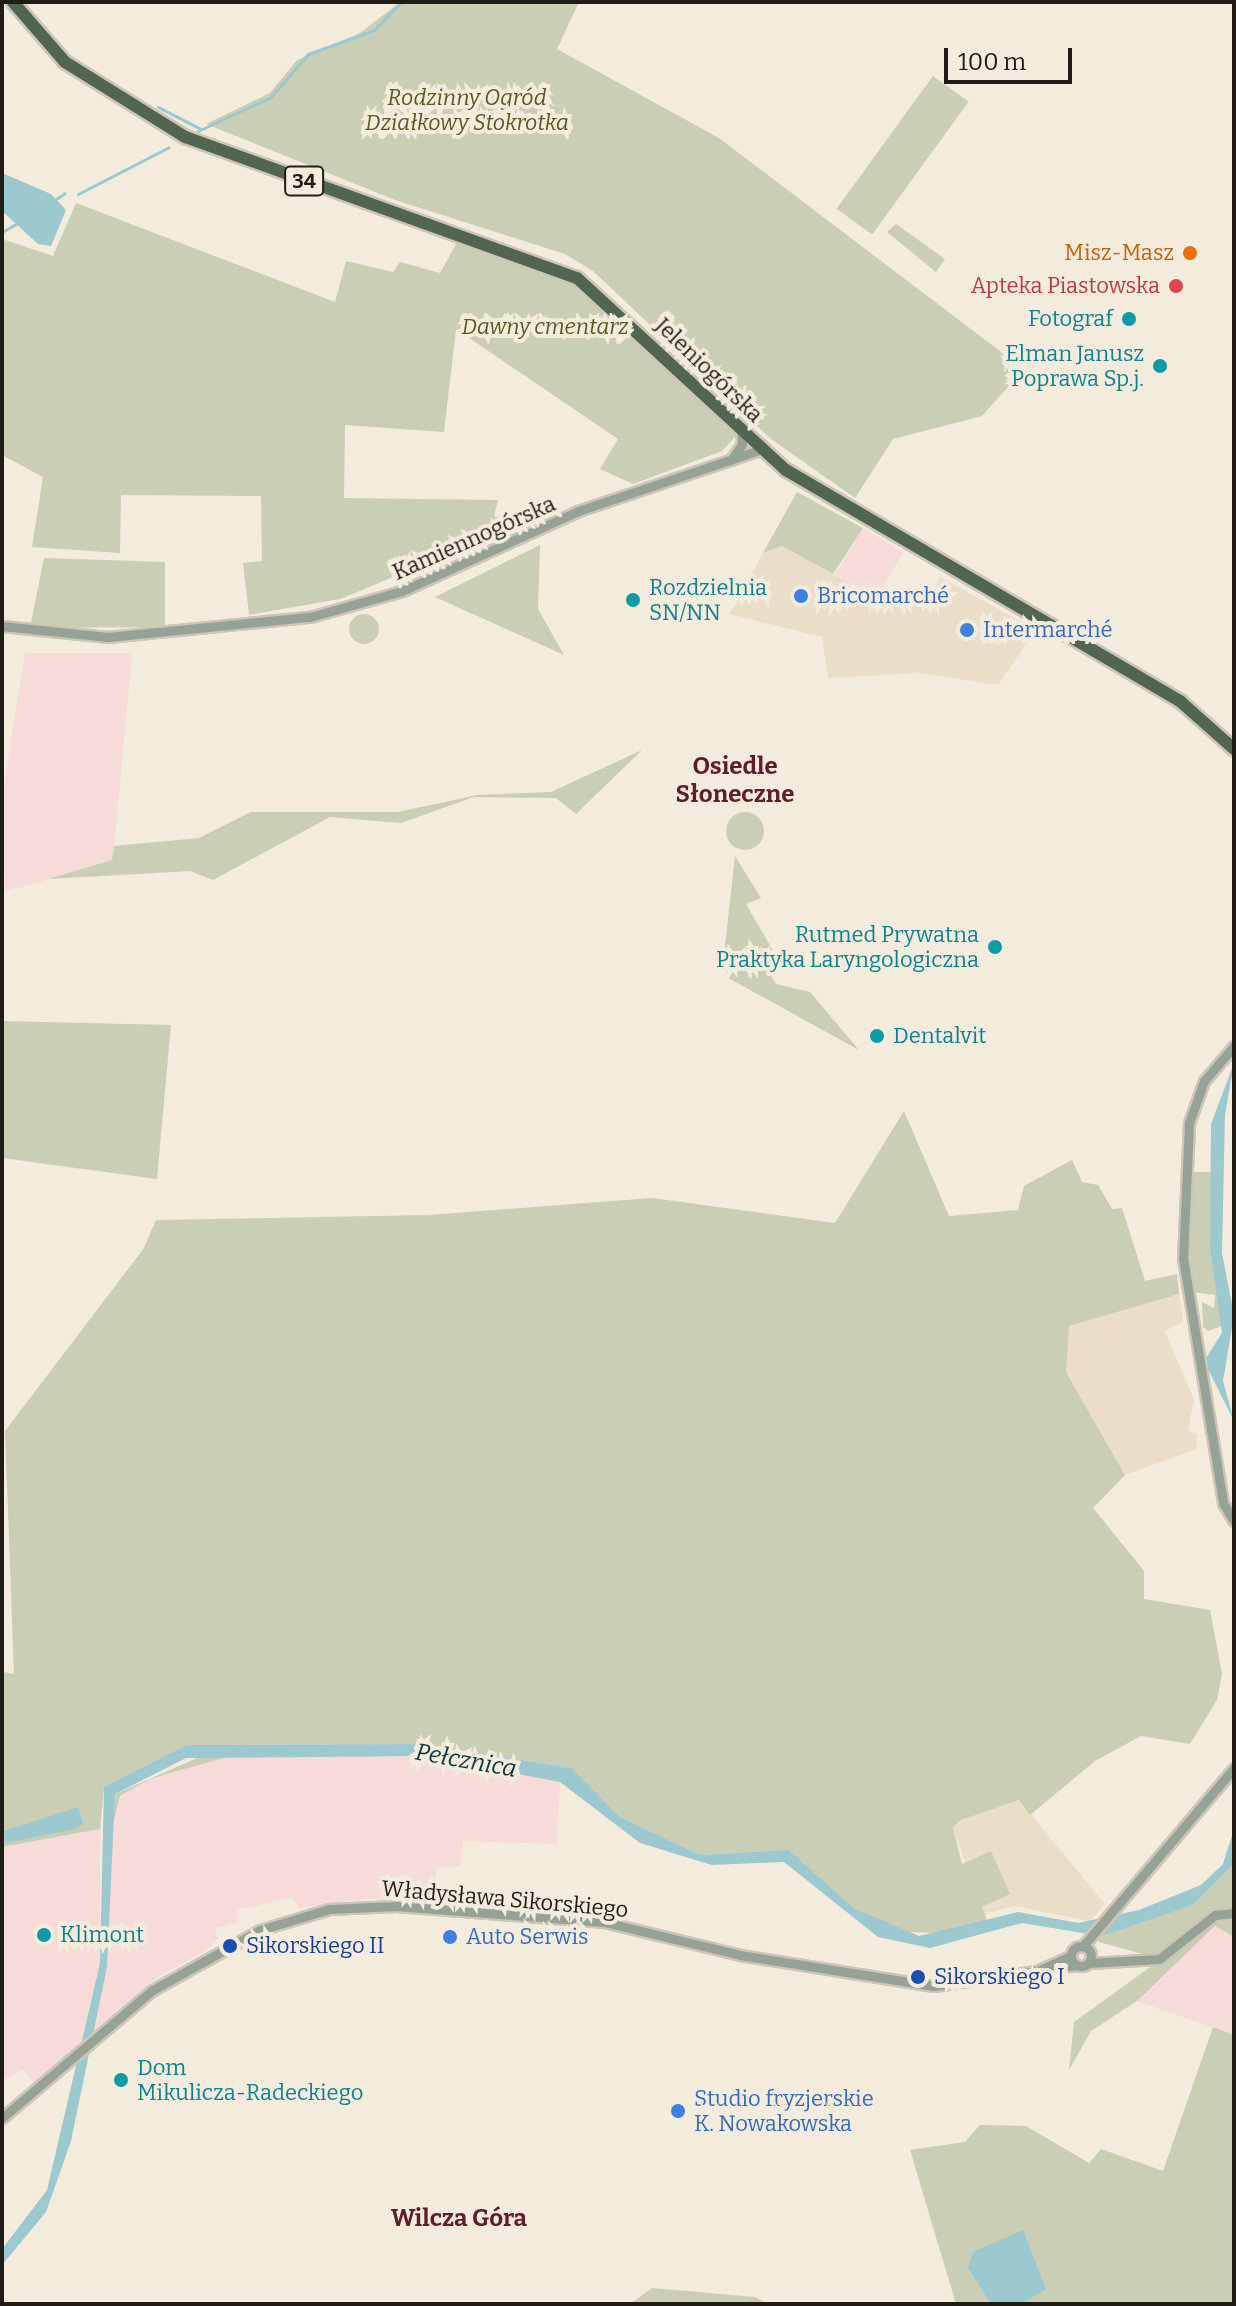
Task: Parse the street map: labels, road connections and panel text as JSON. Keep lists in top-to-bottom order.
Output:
{
  "streets": {
    "main road": ["34", "Jeleniogórska"],
    "street": ["Kamiennogórska", "Władysława Sikorskiego"]
  },
  "crossings": [
    ["Jeleniogórska", "Kamiennogórska"]
  ],
  "districts": ["Osiedle Słoneczne", "Wilcza Góra"],
  "water": ["Pełcznica"],
  "parks": ["Rodzinny Ogród Działkowy Stokrotka", "Dawny cmentarz"],
  "places": [
    "Misz-Masz",
    "Apteka Piastowska",
    "Fotograf",
    "Elman Janusz Poprawa Sp.j.",
    "Bricomarché",
    "Rozdzielnia SN/NN",
    "Intermarché",
    "Rutmed Prywatna Praktyka Laryngologiczna",
    "Dentalvit",
    "Klimont",
    "Auto Serwis",
    "Sikorskiego II",
    "Sikorskiego I",
    "Dom Mikulicza-Radeckiego",
    "Studio fryzjerskie K. Nowakowska"
  ],
  "scale_bar": "100 m"
}
